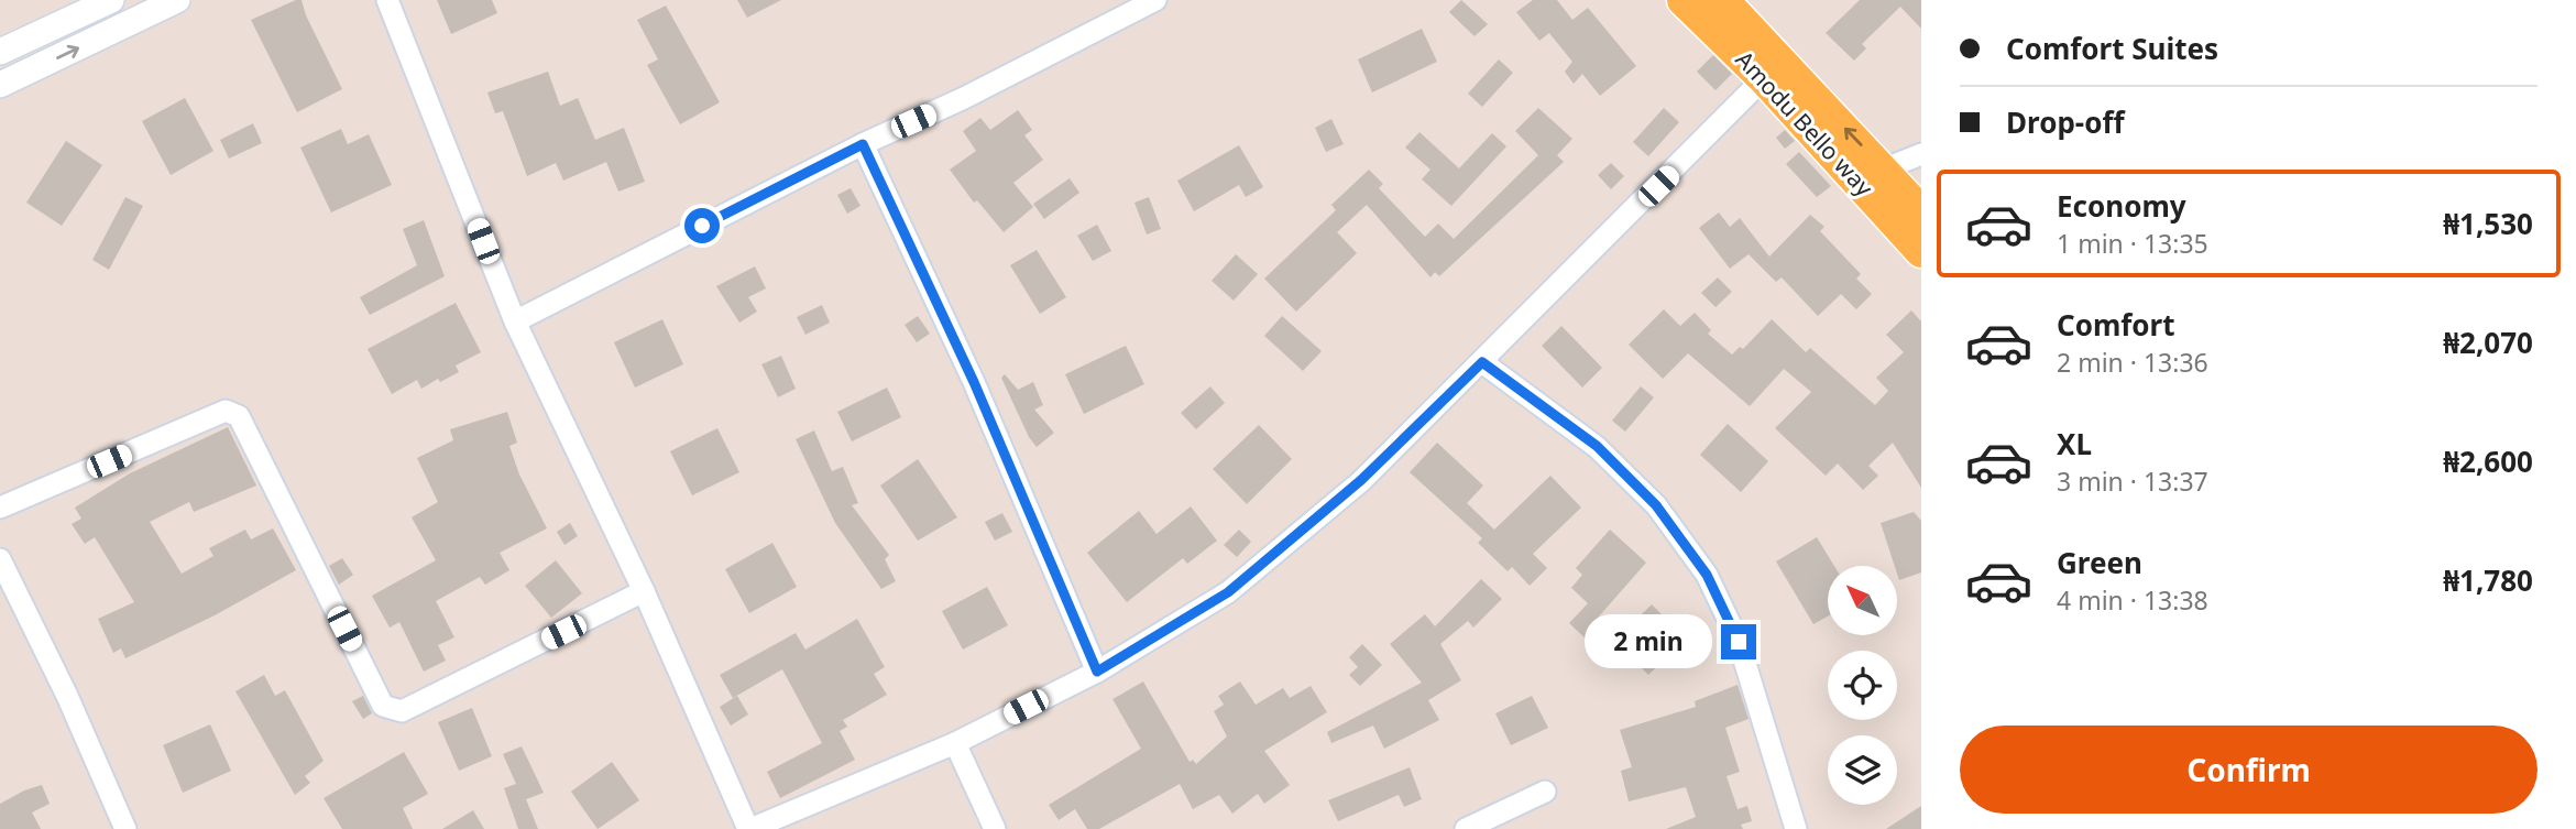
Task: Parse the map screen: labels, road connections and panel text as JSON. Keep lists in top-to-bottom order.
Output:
{
  "streets": {
    "main road": ["Amodu Bello way"]
  },
  "north": "top left",
  "page": {
    "banner": ["Comfort Suites", "Drop-off"],
    "list": [
      {
        "name": "Economy",
        "note": "1 min · 13:35",
        "value": "₦1,530"
      },
      {
        "name": "Comfort",
        "note": "2 min · 13:36",
        "value": "₦2,070"
      },
      {
        "name": "XL",
        "note": "3 min · 13:37",
        "value": "₦2,600"
      },
      {
        "name": "Green",
        "note": "4 min · 13:38",
        "value": "₦1,780"
      }
    ],
    "bubble": "2 min",
    "buttons": "Confirm"
  }
}
